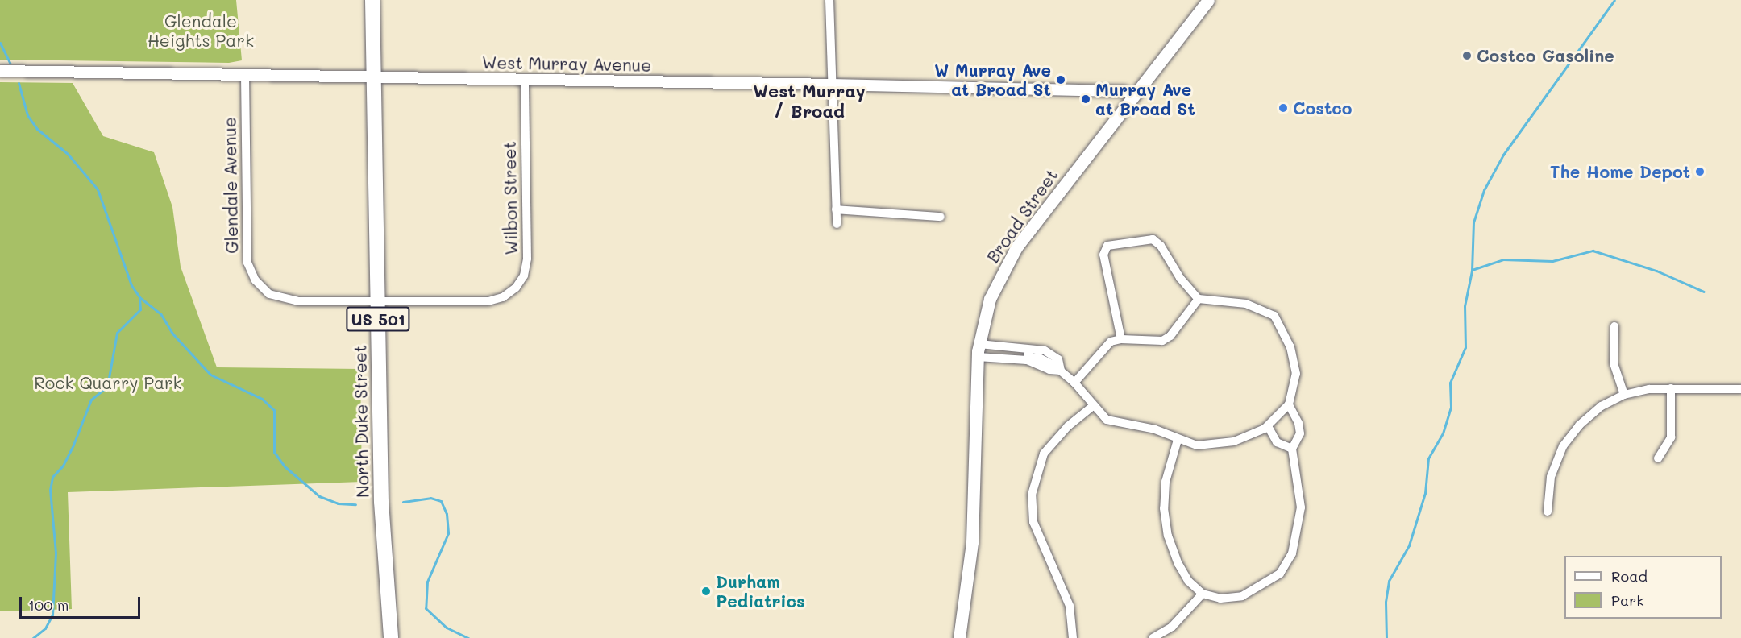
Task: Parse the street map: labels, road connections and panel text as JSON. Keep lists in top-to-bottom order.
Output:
{
  "streets": {
    "highway": ["US 501", "North Duke Street"],
    "main road": ["Broad Street"],
    "street": ["West Murray Avenue", "Glendale Avenue", "Wilbon Street"]
  },
  "crossings": [
    ["West Murray Avenue", "Glendale Avenue"],
    ["West Murray Avenue", "Wilbon Street"],
    ["West Murray Avenue", "Broad Street"],
    ["West Murray Avenue", "North Duke Street"],
    ["Glendale Avenue", "Wilbon Street"],
    ["Glendale Avenue", "North Duke Street"],
    ["Wilbon Street", "North Duke Street"]
  ],
  "districts": ["West Murray / Broad"],
  "parks": ["Glendale Heights Park", "Rock Quarry Park"],
  "places": [
    "Costco Gasoline",
    "W Murray Ave at Broad St",
    "Murray Ave at Broad St",
    "Costco",
    "The Home Depot",
    "Durham Pediatrics"
  ],
  "legend": ["Road", "Park"],
  "scale_bar": "100 m"
}
